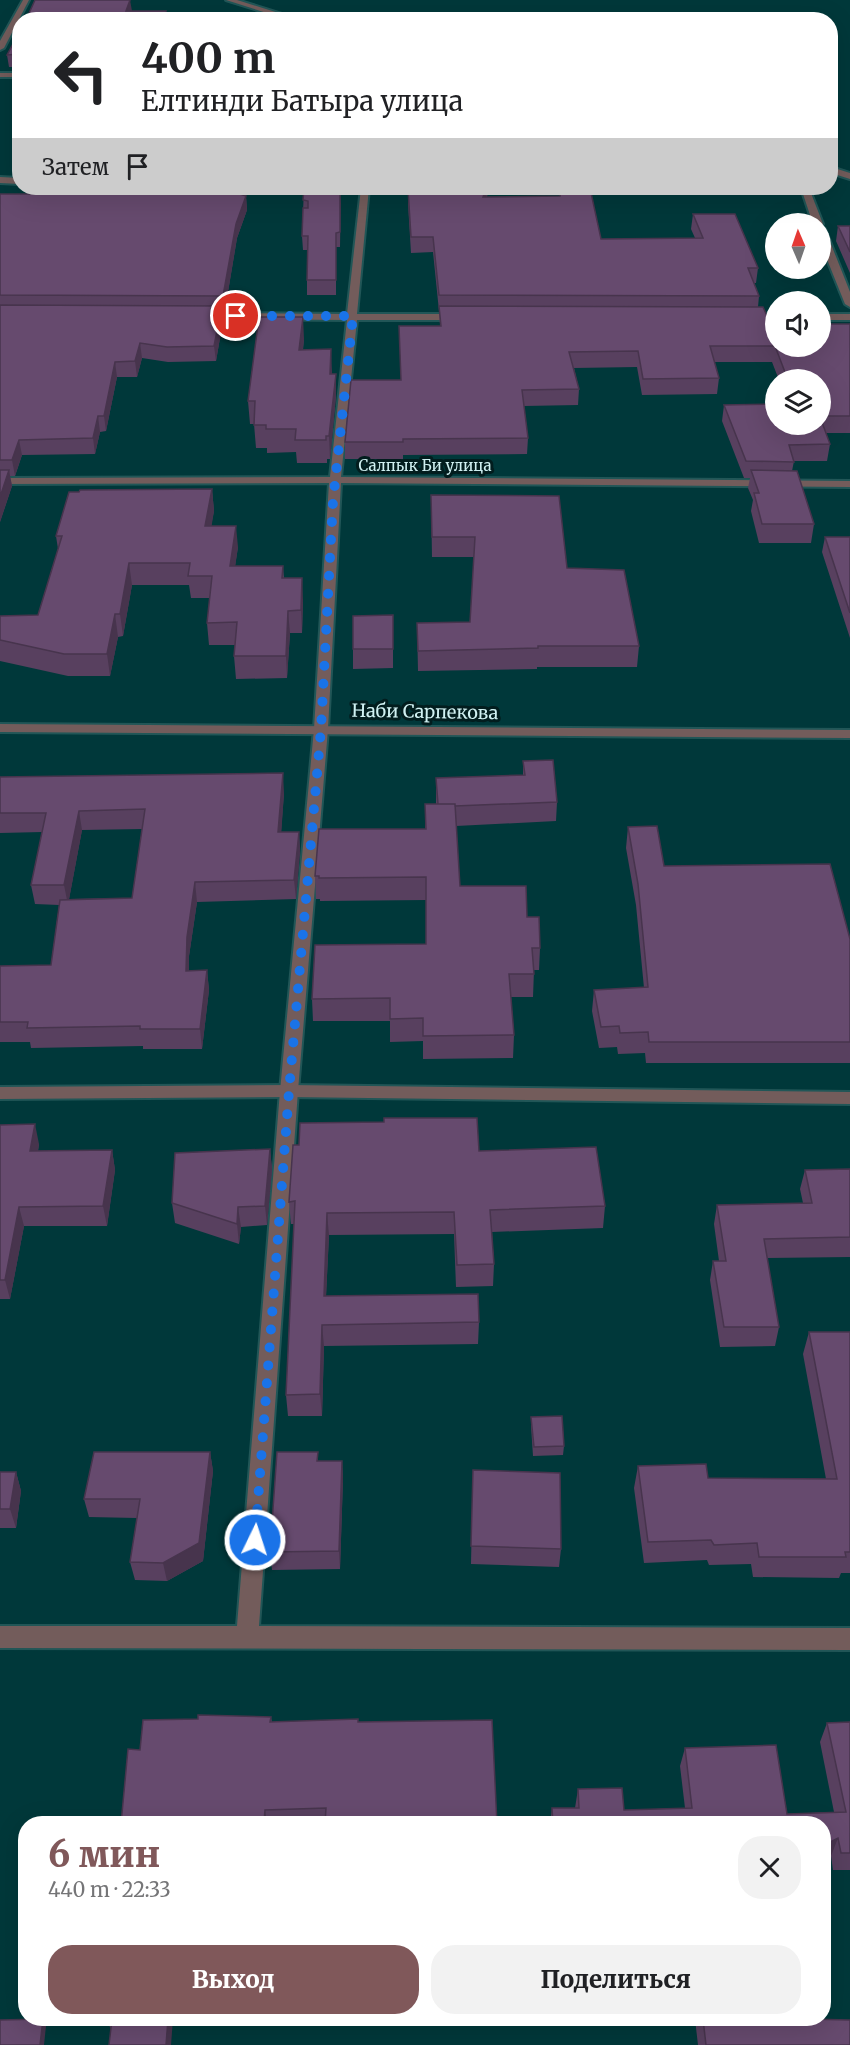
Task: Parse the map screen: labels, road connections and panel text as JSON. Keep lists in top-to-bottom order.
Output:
{
  "streets": {
    "street": ["Салпык Би улица", "Наби Сарпекова"]
  },
  "north": "top",
  "page": {
    "turn": ["400 m", "Елтинди Батыра улица"],
    "then": "Затем",
    "heading": ["6 мин", "440 m · 22:33"],
    "buttons": ["Выход", "Поделиться"]
  }
}
